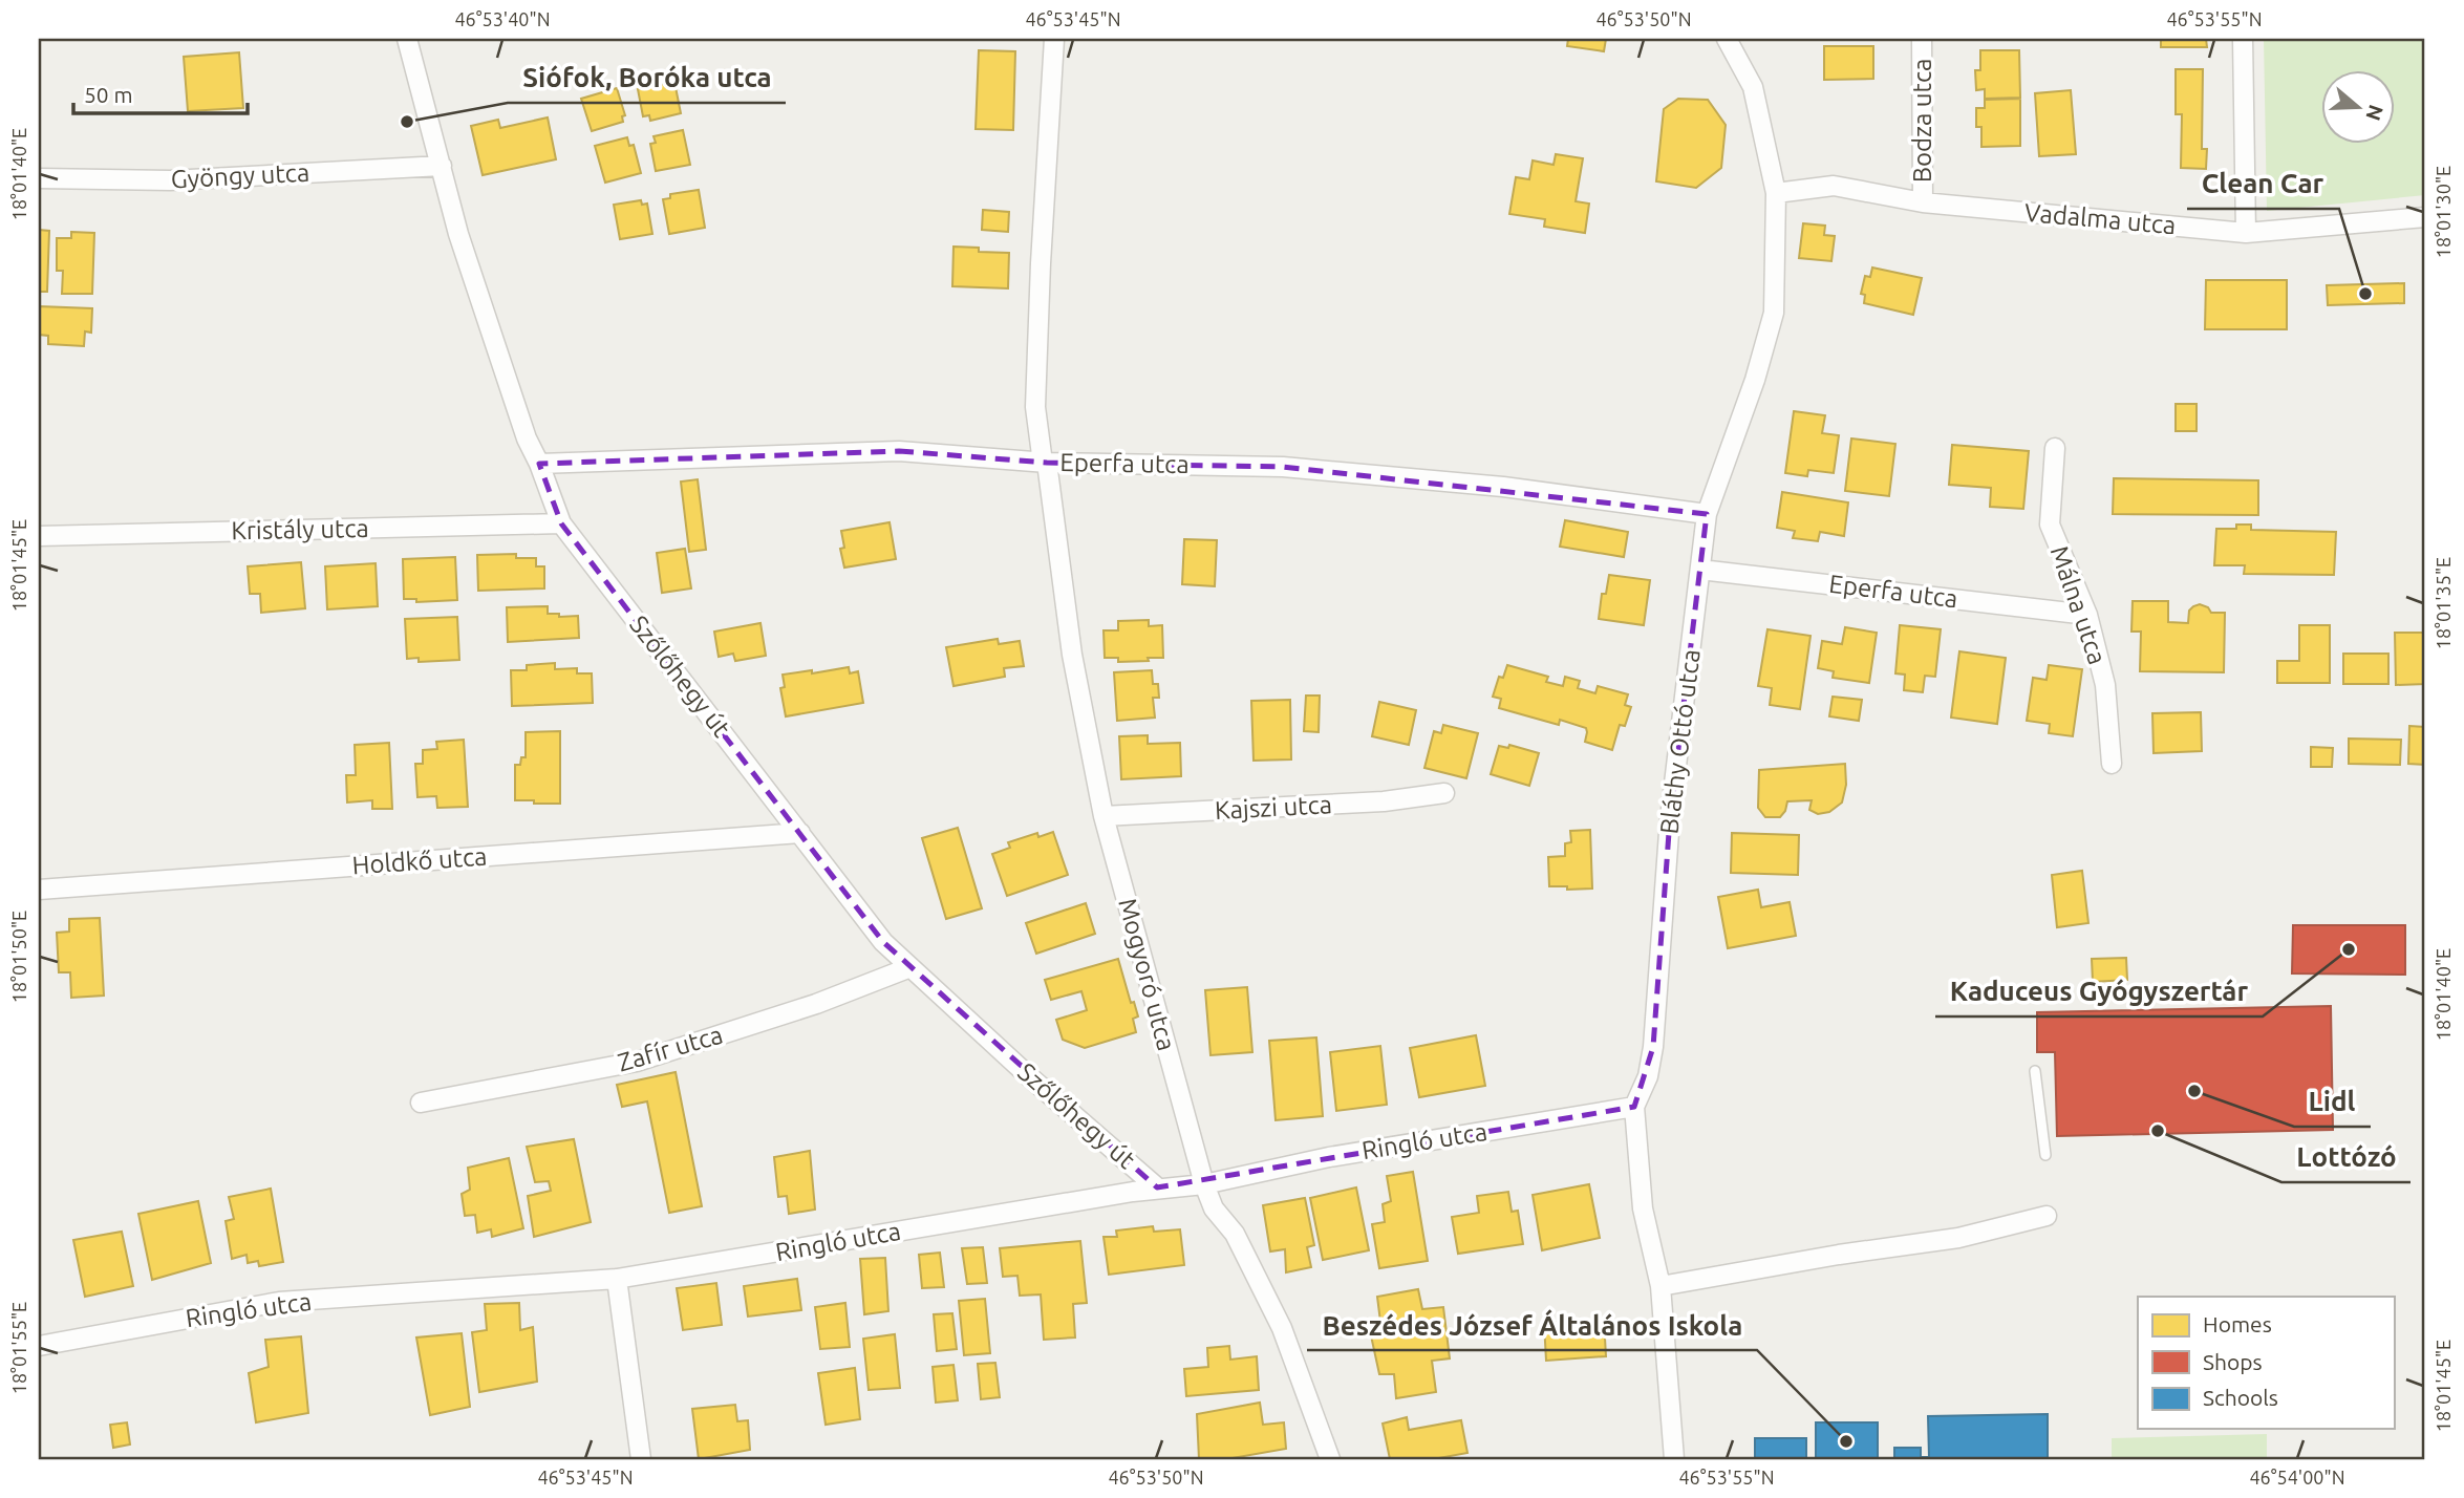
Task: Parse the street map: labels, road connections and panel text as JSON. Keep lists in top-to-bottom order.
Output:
{
  "streets": {
    "street": [
      "Bodza utca",
      "Gyöngy utca",
      "Vadalma utca",
      "Eperfa utca",
      "Kristály utca",
      "Málna utca",
      "Szőlőhegy út",
      "Bláthy Ottó utca",
      "Kajszi utca",
      "Holdkő utca",
      "Mogyoró utca",
      "Zafír utca",
      "Ringló utca"
    ]
  },
  "crossings": [
    ["Bodza utca", "Vadalma utca"],
    ["Gyöngy utca", "Szőlőhegy út"],
    ["Vadalma utca", "Bláthy Ottó utca"],
    ["Eperfa utca", "Málna utca"],
    ["Eperfa utca", "Szőlőhegy út"],
    ["Eperfa utca", "Bláthy Ottó utca"],
    ["Eperfa utca", "Mogyoró utca"],
    ["Kristály utca", "Szőlőhegy út"],
    ["Szőlőhegy út", "Holdkő utca"],
    ["Szőlőhegy út", "Zafír utca"],
    ["Szőlőhegy út", "Ringló utca"],
    ["Bláthy Ottó utca", "Ringló utca"],
    ["Kajszi utca", "Mogyoró utca"],
    ["Mogyoró utca", "Ringló utca"]
  ],
  "places": [
    "Siófok, Boróka utca",
    "Clean Car",
    "Kaduceus Gyógyszertár",
    "Lidl",
    "Lottózó",
    "Beszédes József Általános Iskola"
  ],
  "legend": ["Homes", "Shops", "Schools"],
  "scale_bar": "50 m",
  "north": "right",
  "coordinates": [
    "46°53'40\"N",
    "46°53'45\"N",
    "46°53'50\"N",
    "46°53'55\"N",
    "18°01'40\"E",
    "18°01'30\"E",
    "18°01'45\"E",
    "18°01'35\"E",
    "18°01'50\"E",
    "18°01'55\"E",
    "46°54'00\"N"
  ]
}
